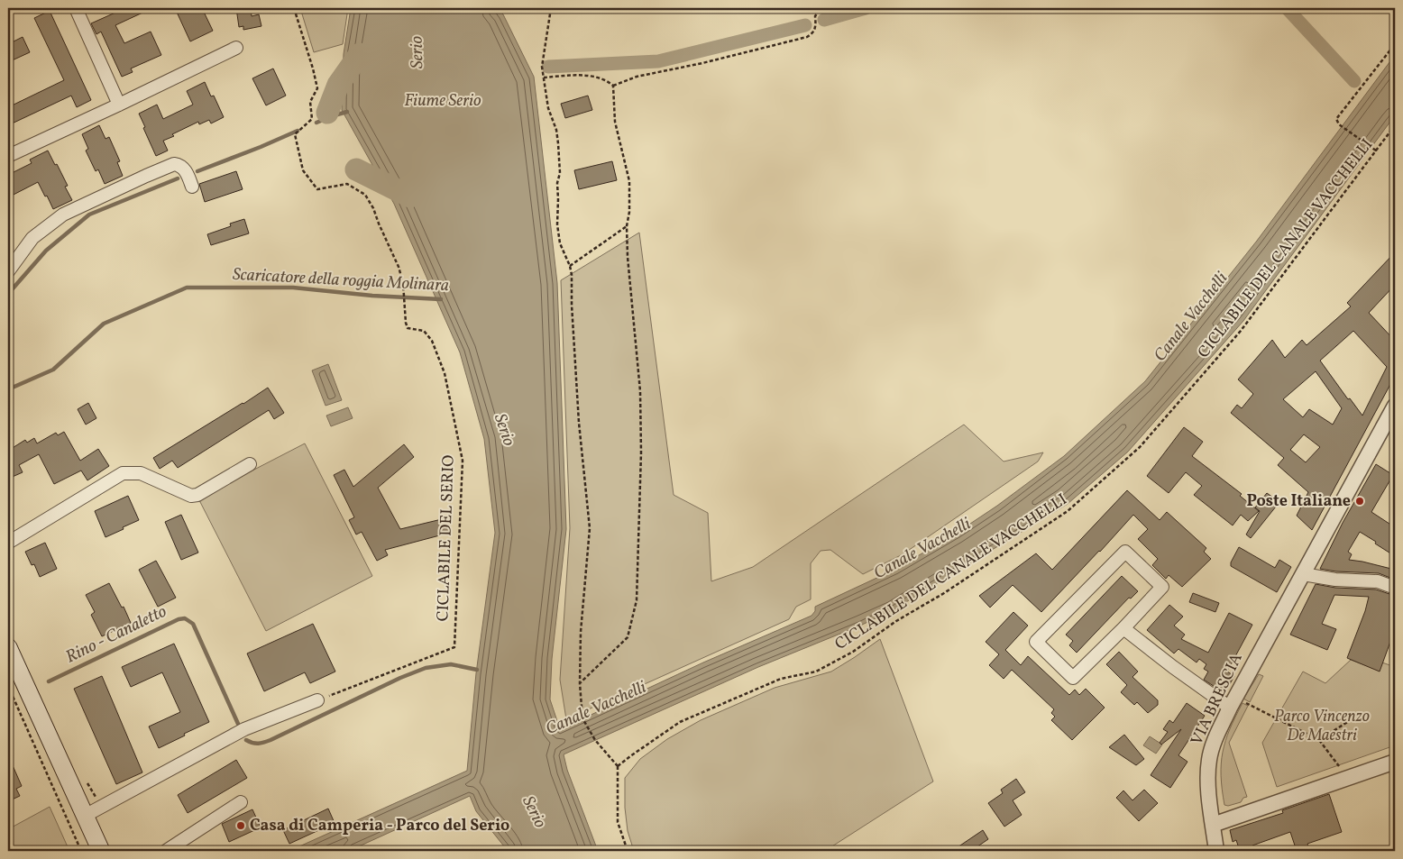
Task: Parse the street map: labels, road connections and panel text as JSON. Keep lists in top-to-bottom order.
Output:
{
  "streets": {
    "street": ["VIA BRESCIA"],
    "path": ["CICLABILE DEL CANALE VACCHELLI", "CICLABILE DEL SERIO"]
  },
  "water": [
    "Serio",
    "Fiume Serio",
    "Scaricatore della roggia Molinara",
    "Canale Vacchelli",
    "Rino - Canaletto"
  ],
  "parks": ["Parco Vincenzo De Maestri"],
  "places": ["Poste Italiane", "Casa di Camperia - Parco del Serio"]
}
